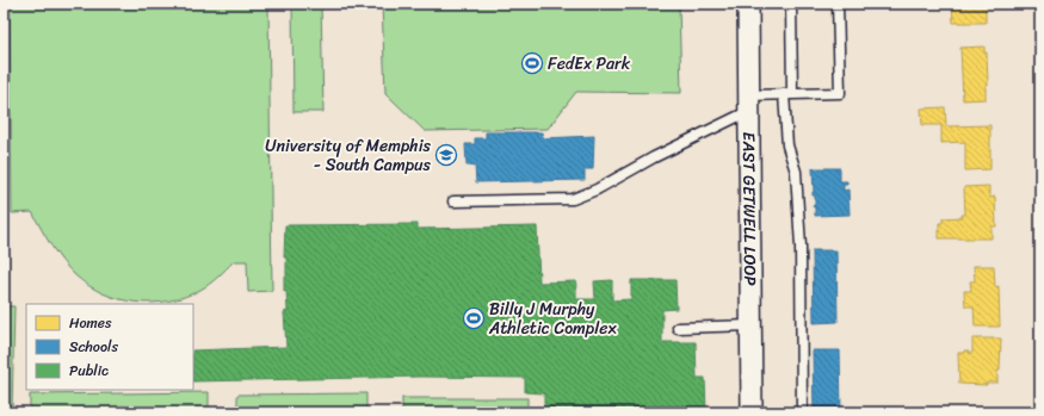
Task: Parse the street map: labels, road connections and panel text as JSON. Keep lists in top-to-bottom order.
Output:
{
  "streets": {
    "street": ["EAST GETWELL LOOP"]
  },
  "places": {
    "sports": ["FedEx Park", "Billy J Murphy Athletic Complex"],
    "school or university": ["University of Memphis - South Campus"]
  },
  "legend": ["Homes", "Schools", "Public"]
}
